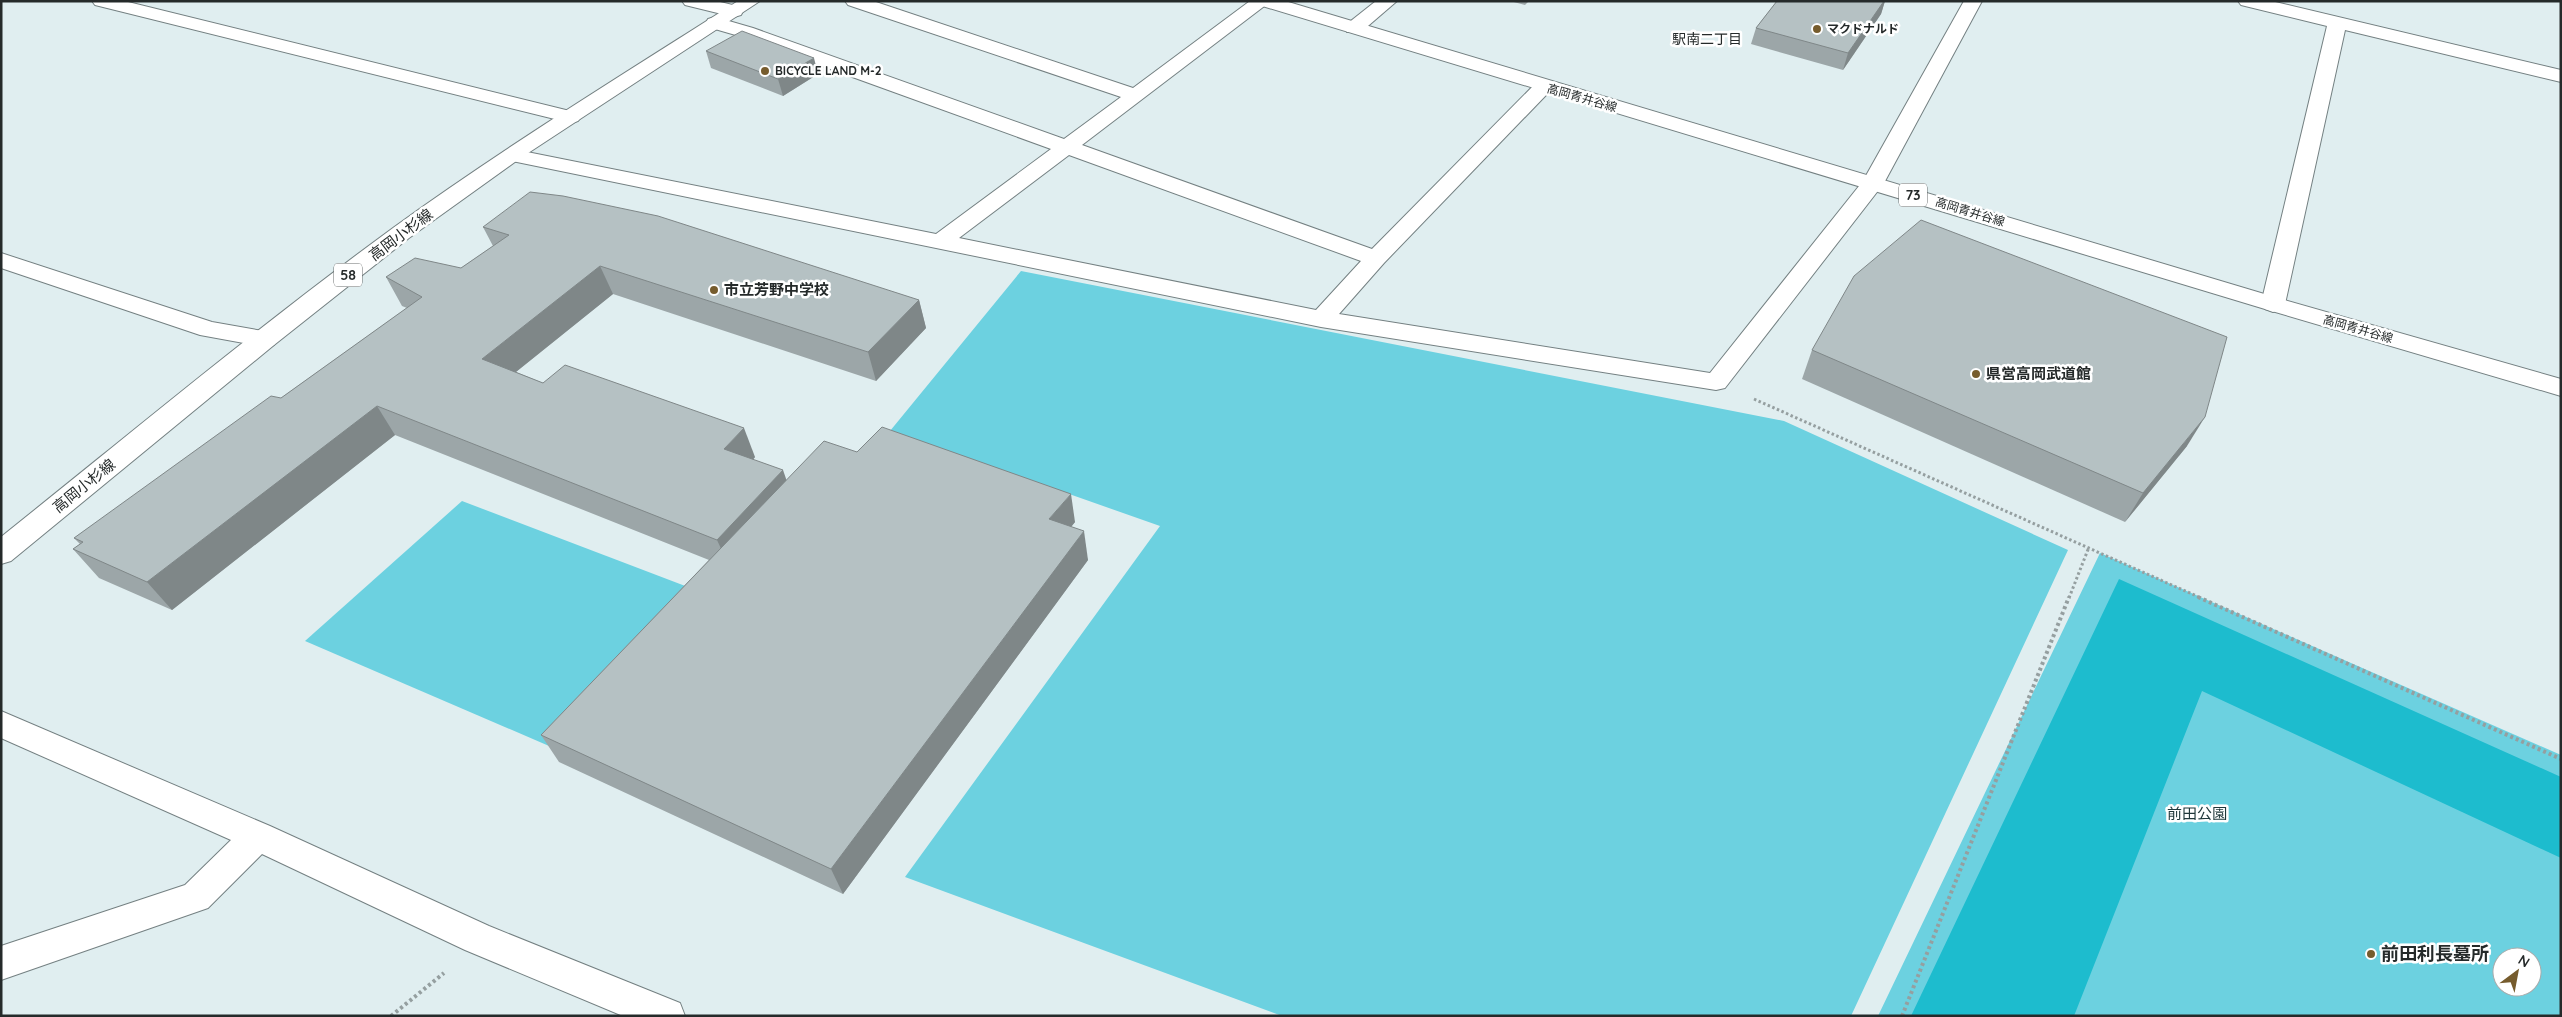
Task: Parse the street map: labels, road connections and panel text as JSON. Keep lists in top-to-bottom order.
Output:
{
  "streets": {
    "street": [
      "高岡青井谷線",
      "73",
      "高岡小杉線",
      "58"
    ]
  },
  "districts": ["駅南二丁目"],
  "parks": ["前田公園"],
  "places": [
    "マクドナルド",
    "BICYCLE LAND M-2",
    "市立芳野中学校",
    "県営高岡武道館",
    "前田利長墓所"
  ],
  "north": "top right"
}
